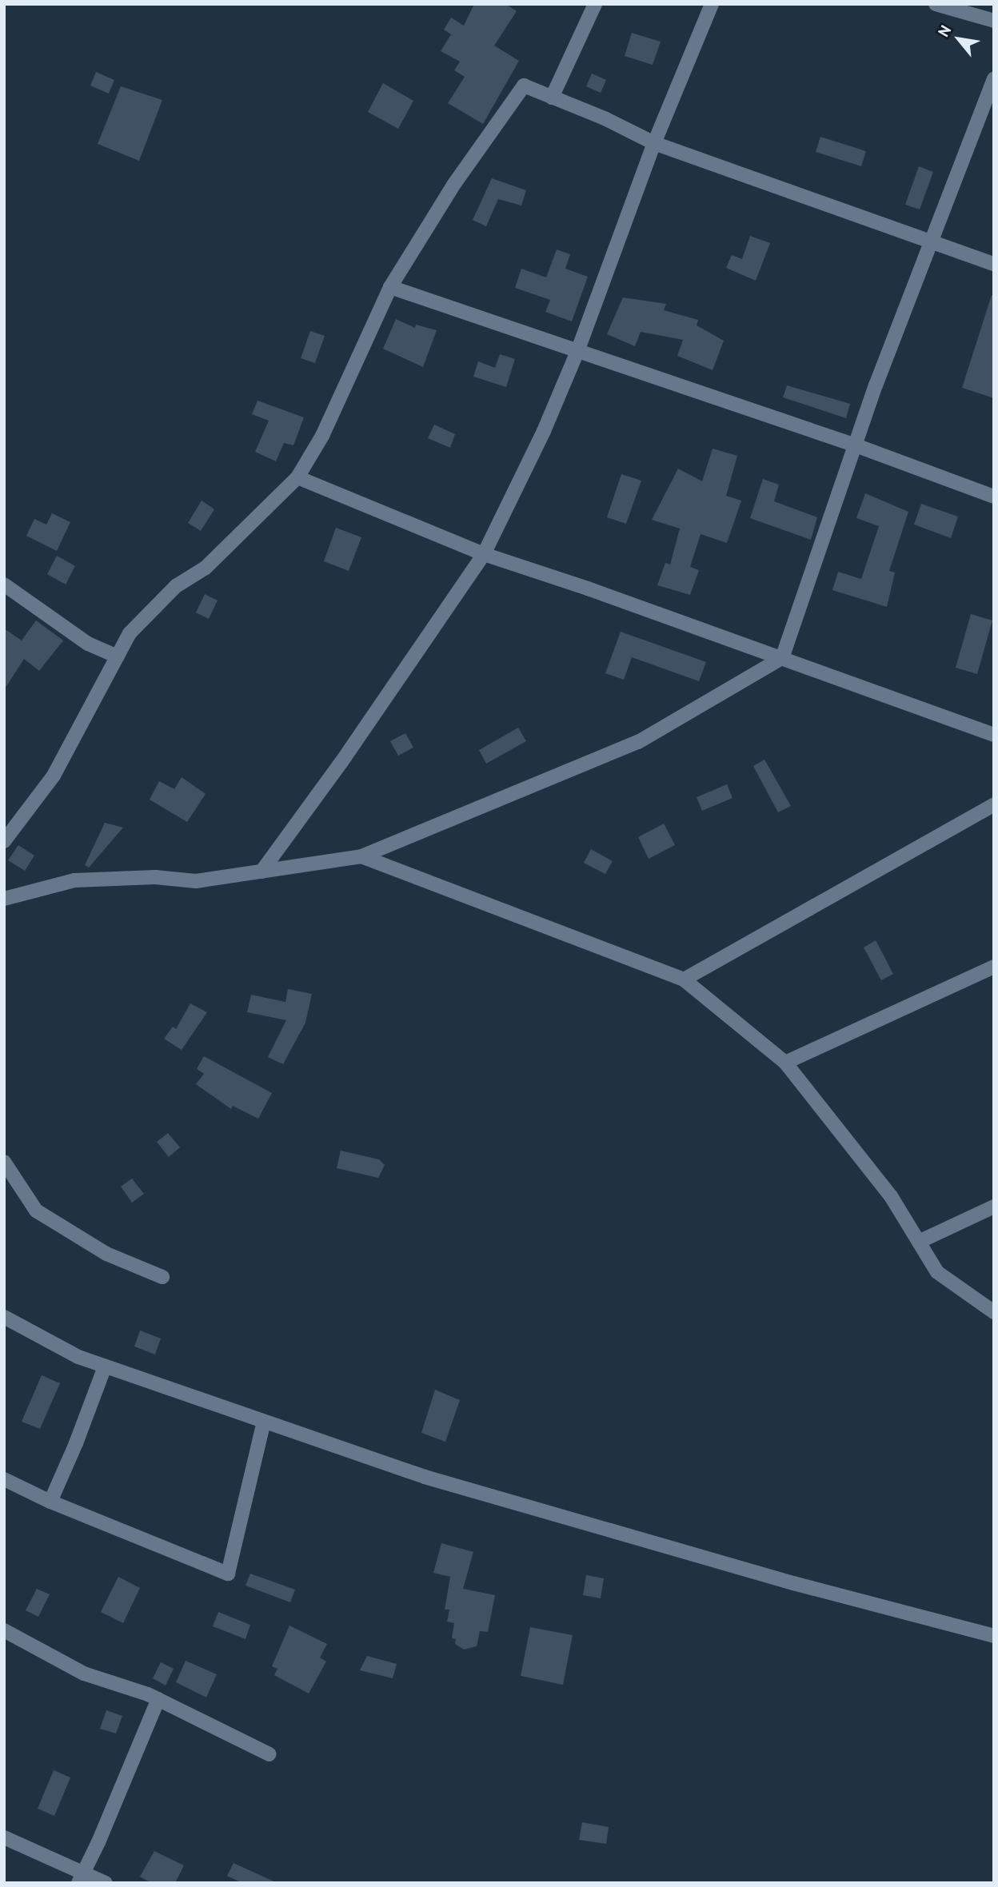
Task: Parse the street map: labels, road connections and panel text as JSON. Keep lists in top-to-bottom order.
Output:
{
  "north": "top left"
}
